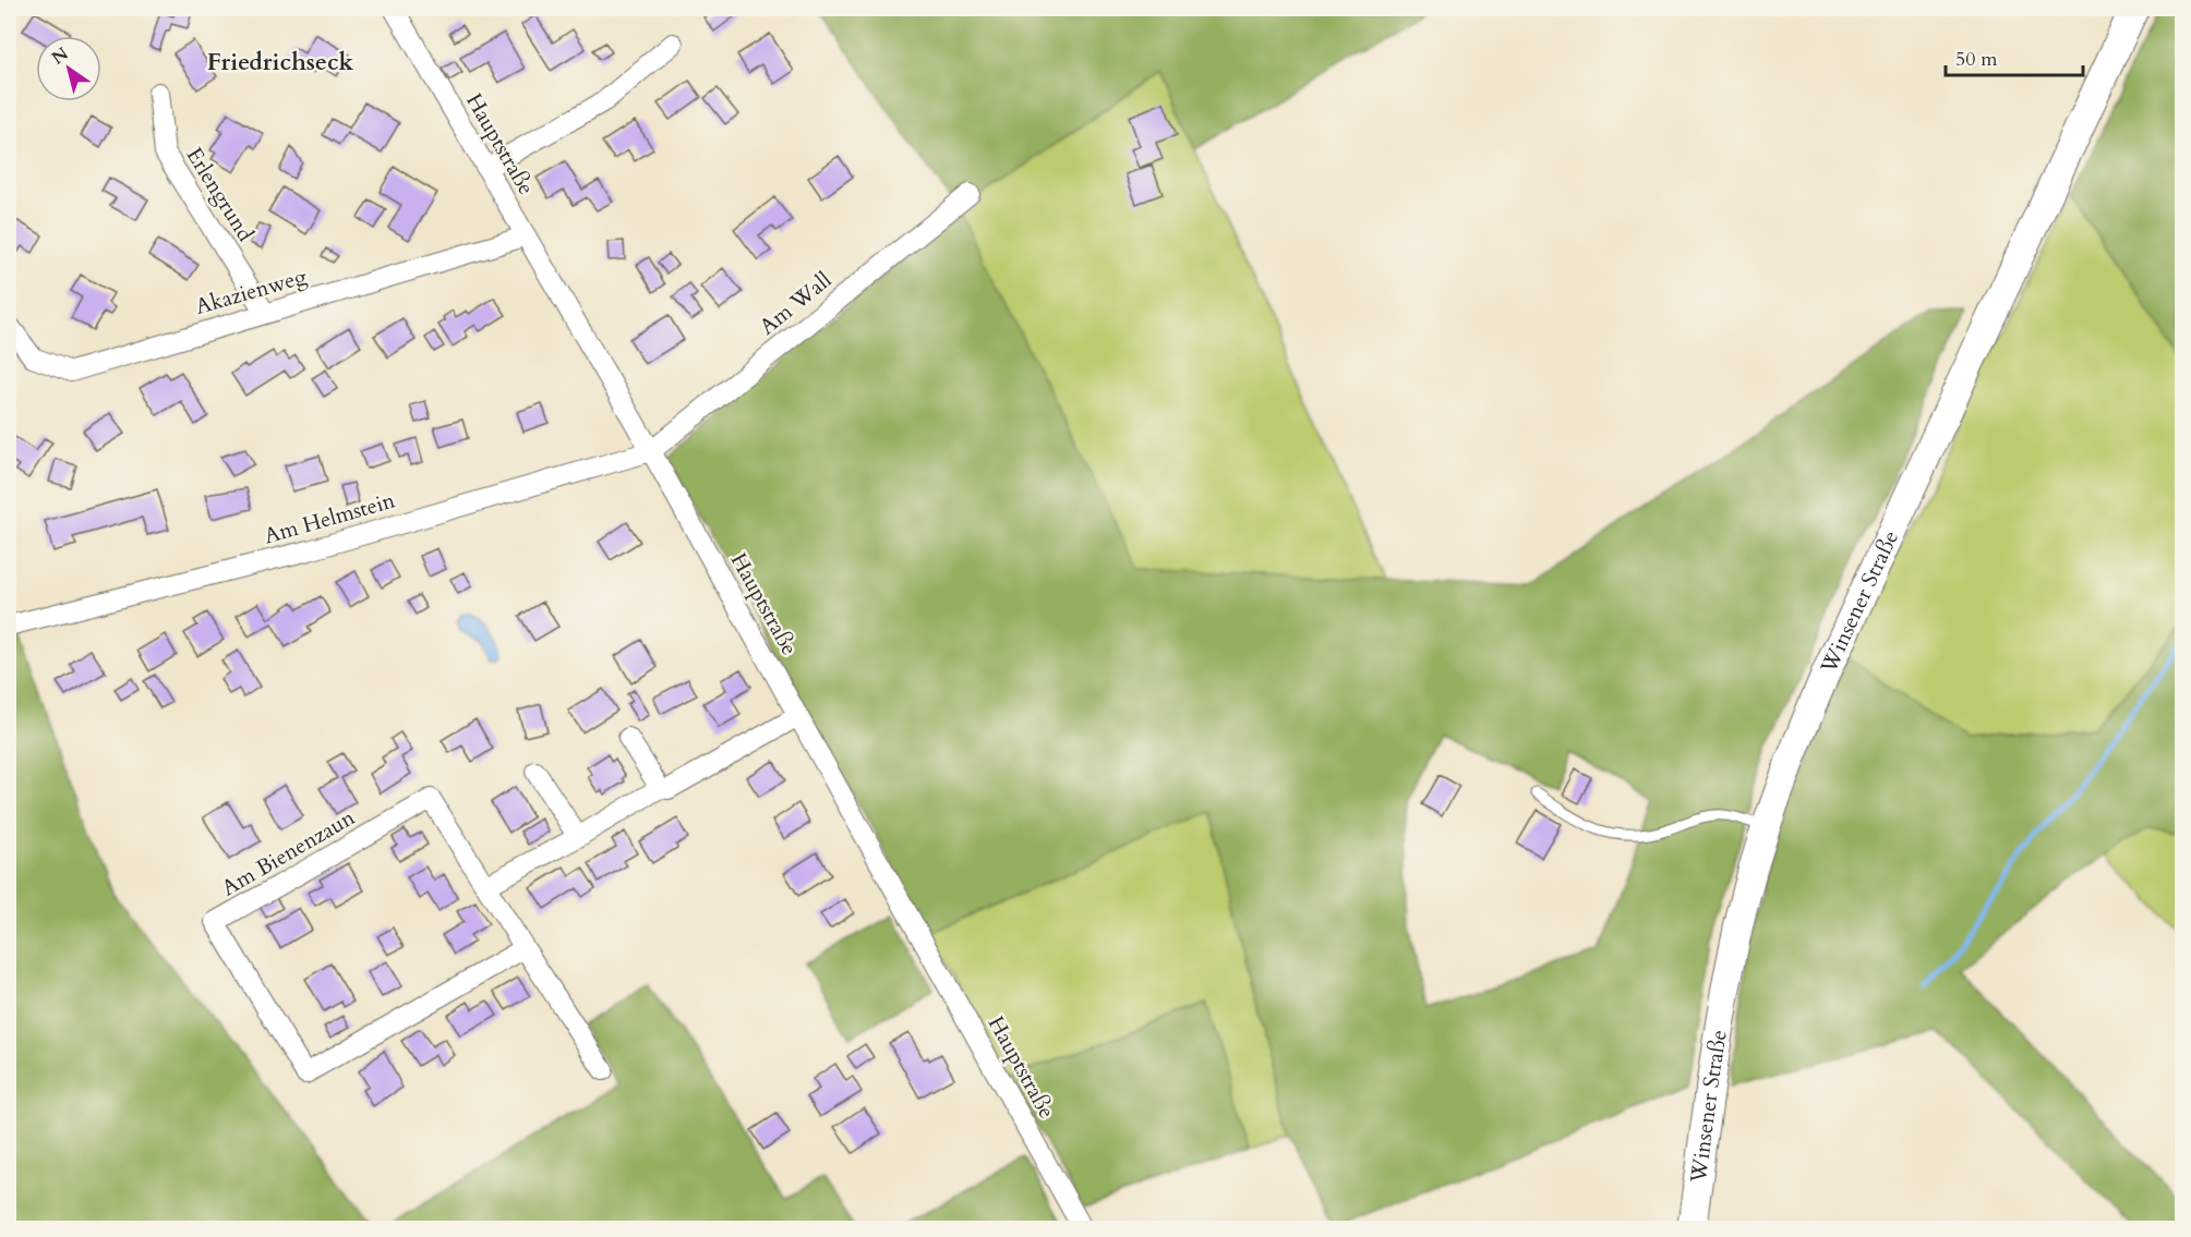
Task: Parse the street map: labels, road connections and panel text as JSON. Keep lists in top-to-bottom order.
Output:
{
  "streets": {
    "main road": ["Winsener Straße"],
    "street": [
      "Hauptstraße",
      "Erlengrund",
      "Akazienweg",
      "Am Wall",
      "Am Helmstein",
      "Am Bienenzaun"
    ]
  },
  "crossings": [
    ["Hauptstraße", "Akazienweg"],
    ["Hauptstraße", "Am Wall"],
    ["Hauptstraße", "Am Helmstein"],
    ["Erlengrund", "Akazienweg"],
    ["Am Wall", "Am Helmstein"]
  ],
  "districts": ["Friedrichseck"],
  "scale_bar": "50 m",
  "north": "top left"
}
